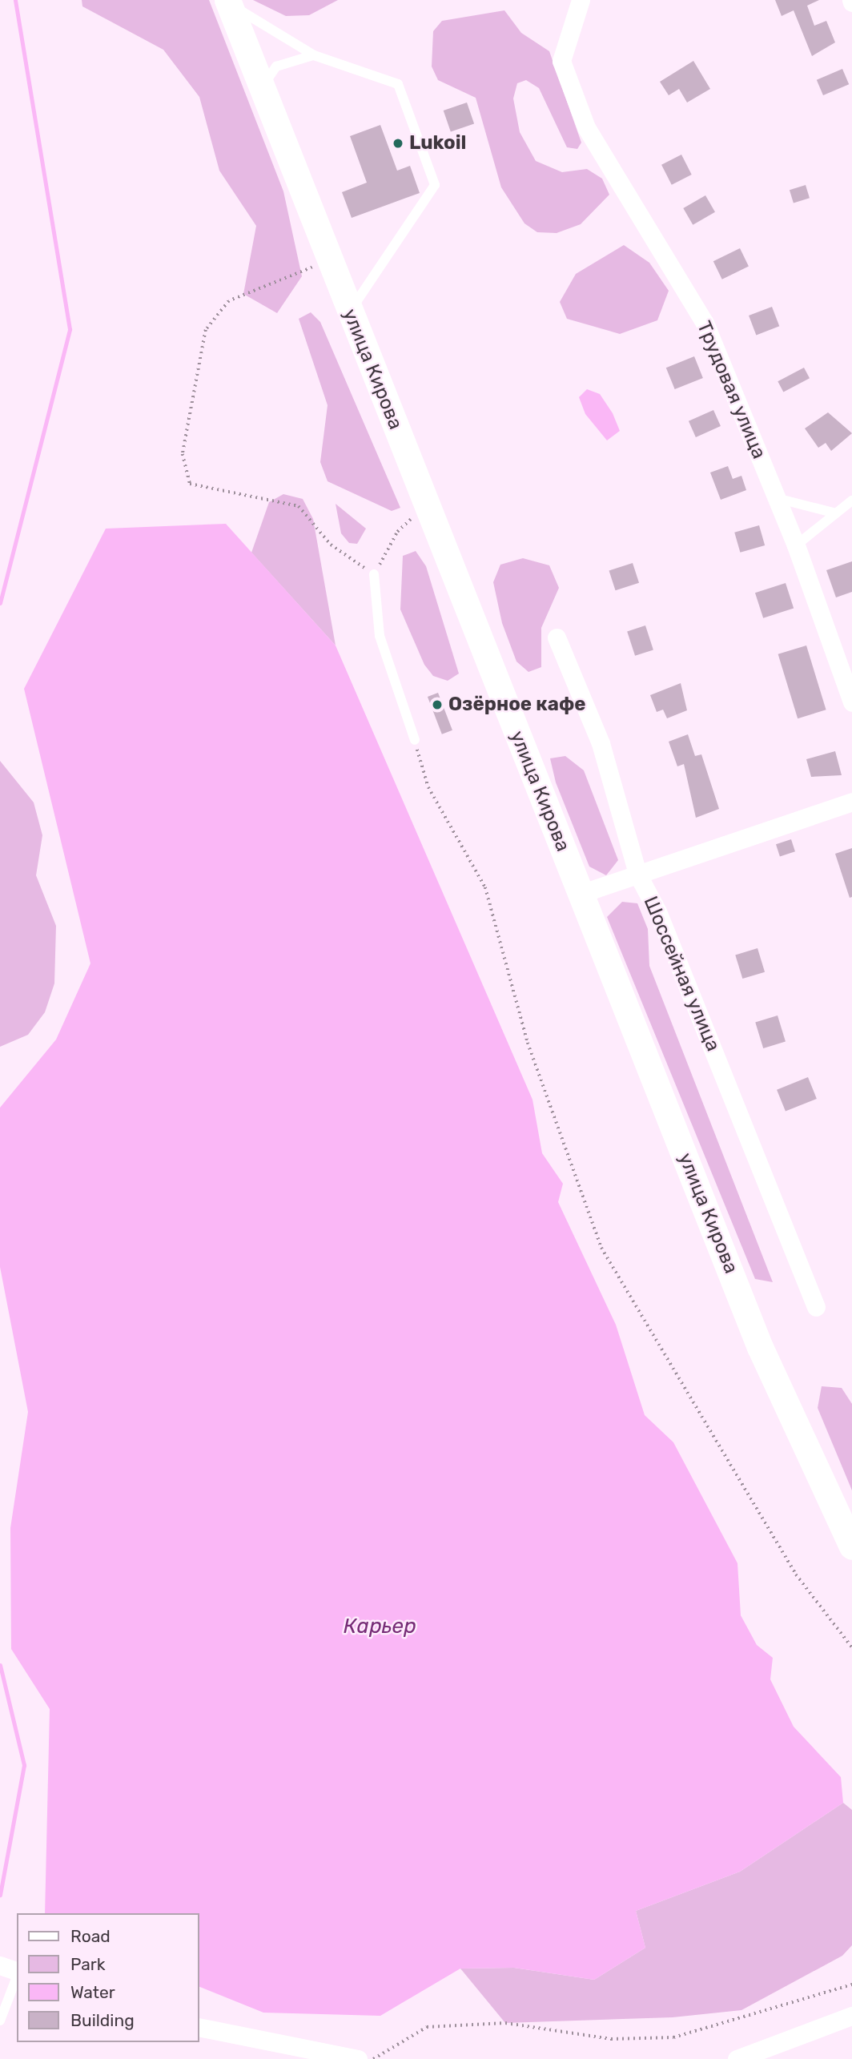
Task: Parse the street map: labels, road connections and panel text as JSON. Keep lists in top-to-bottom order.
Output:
{
  "streets": {
    "main road": ["улица Кирова"],
    "street": ["Трудовая улица", "Шоссейная улица"]
  },
  "water": ["Карьер"],
  "places": ["Lukoil", "Озёрное кафе"],
  "legend": [
    "Road",
    "Park",
    "Water",
    "Building"
  ]
}
